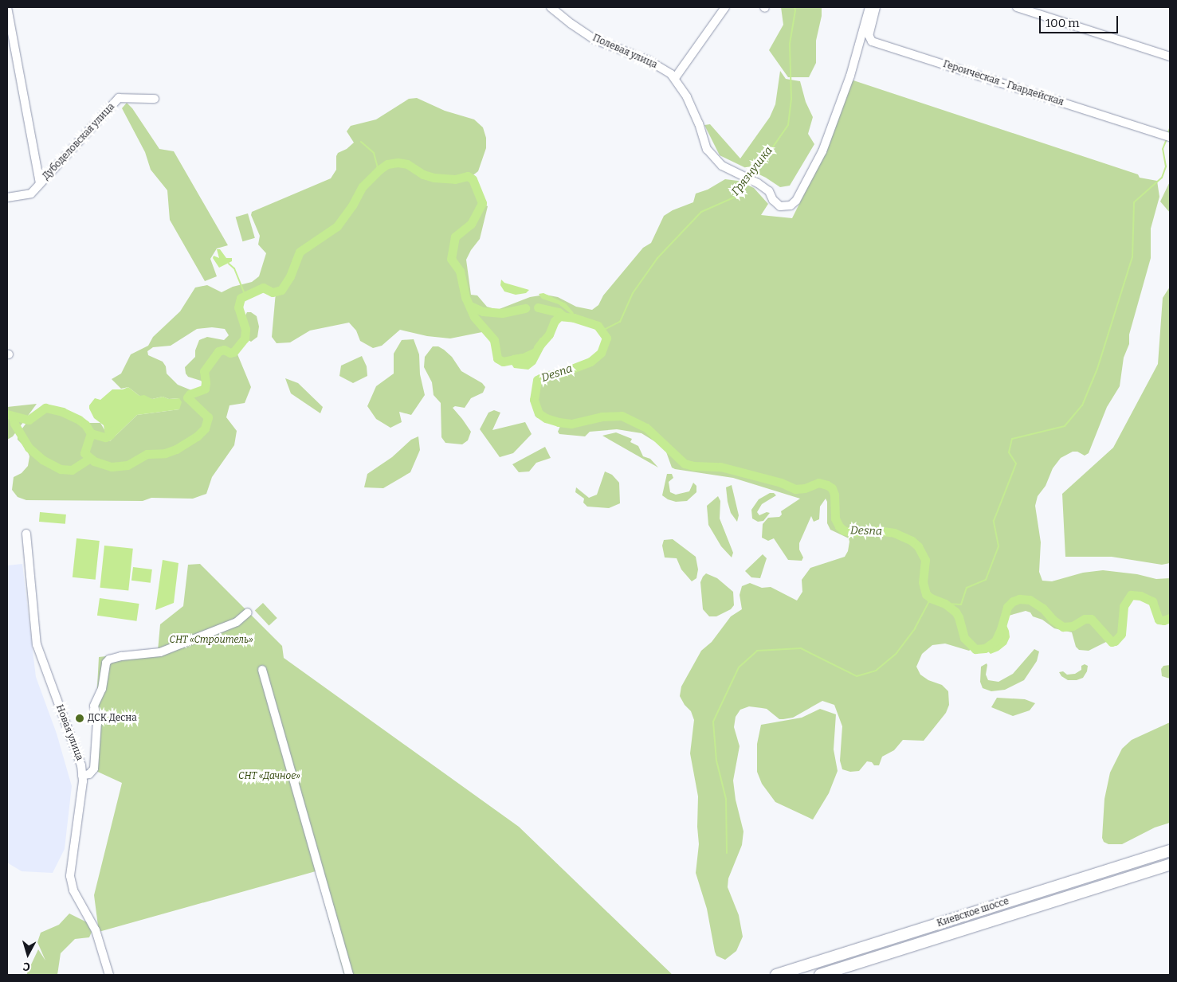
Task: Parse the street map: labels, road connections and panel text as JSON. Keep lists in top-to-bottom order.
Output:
{
  "streets": {
    "highway": ["Киевское шоссе"],
    "street": [
      "Полевая улица",
      "Героическая - Гвардейская",
      "Дубоделовская улица",
      "Новая улица"
    ]
  },
  "water": ["Грязнушка", "Desna"],
  "parks": ["СНТ «Строитель»", "СНТ «Дачное»"],
  "places": ["ДСК Десна"],
  "scale_bar": "100 m",
  "north": "bottom"
}
